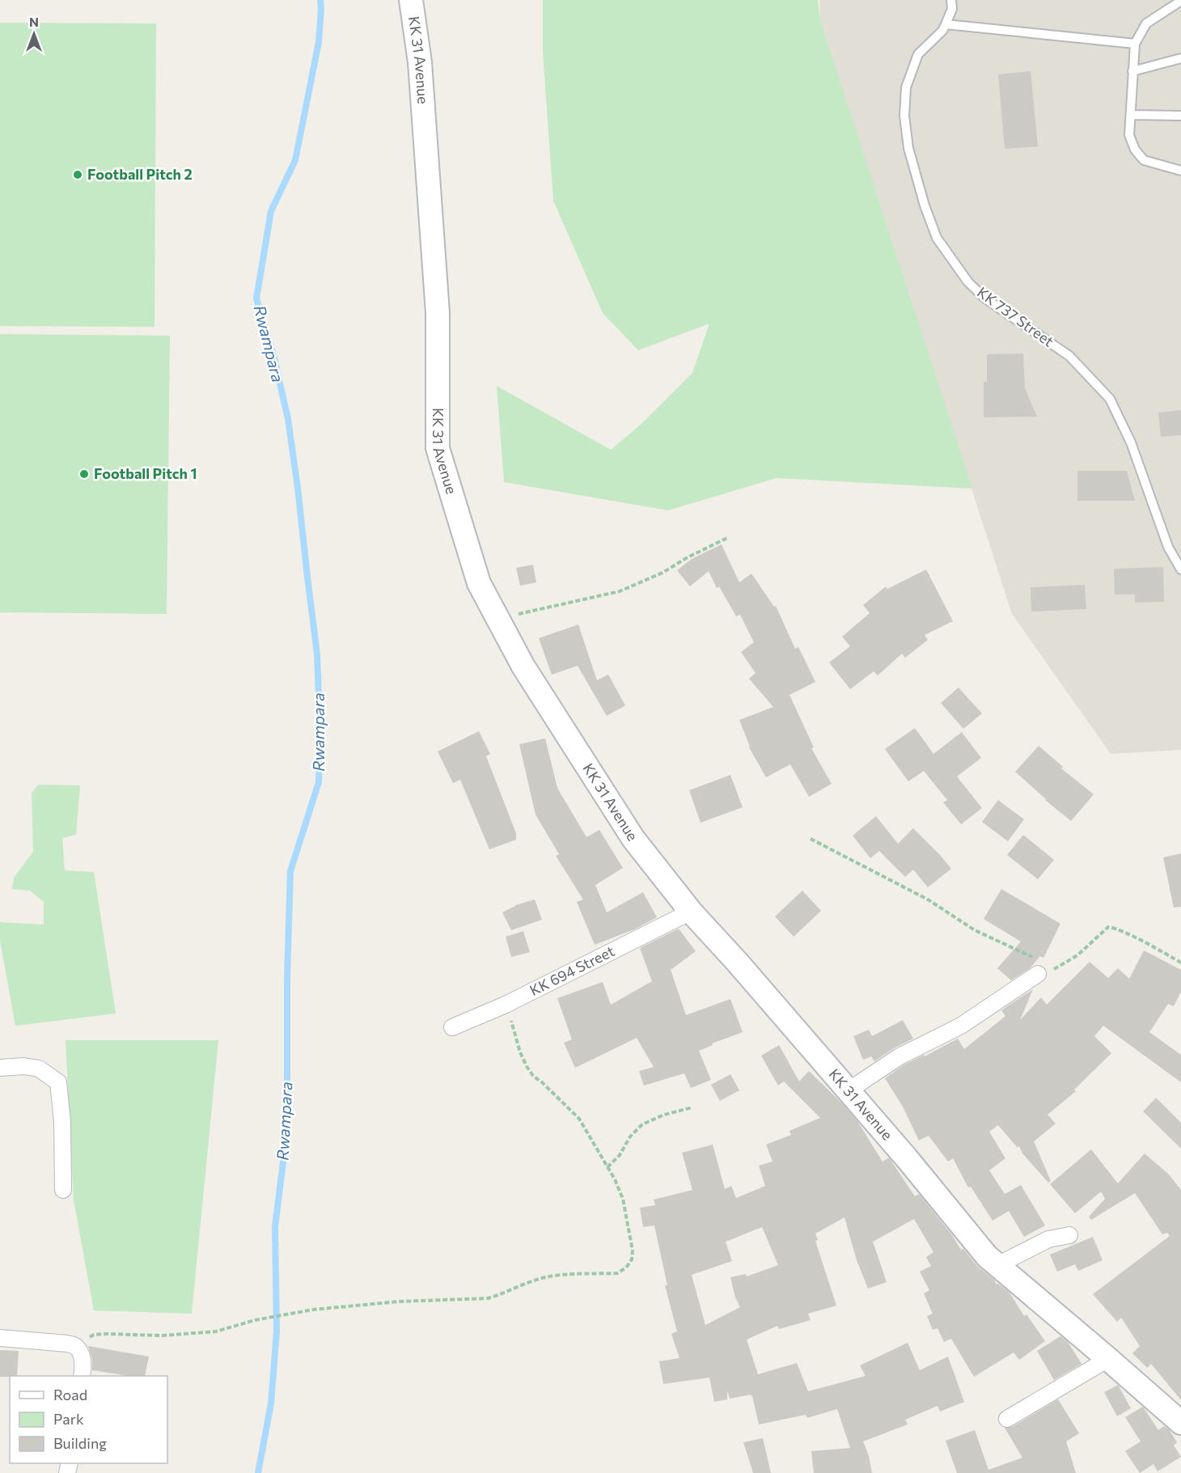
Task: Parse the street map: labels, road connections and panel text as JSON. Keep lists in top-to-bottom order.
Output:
{
  "streets": {
    "street": ["KK 31 Avenue", "KK 694 Street"],
    "lane": ["KK 737 Street"]
  },
  "crossings": [
    ["KK 31 Avenue", "KK 694 Street"]
  ],
  "water": ["Rwampara"],
  "places": ["Football Pitch 2", "Football Pitch 1"],
  "legend": ["Road", "Park", "Building"],
  "north": "top"
}
